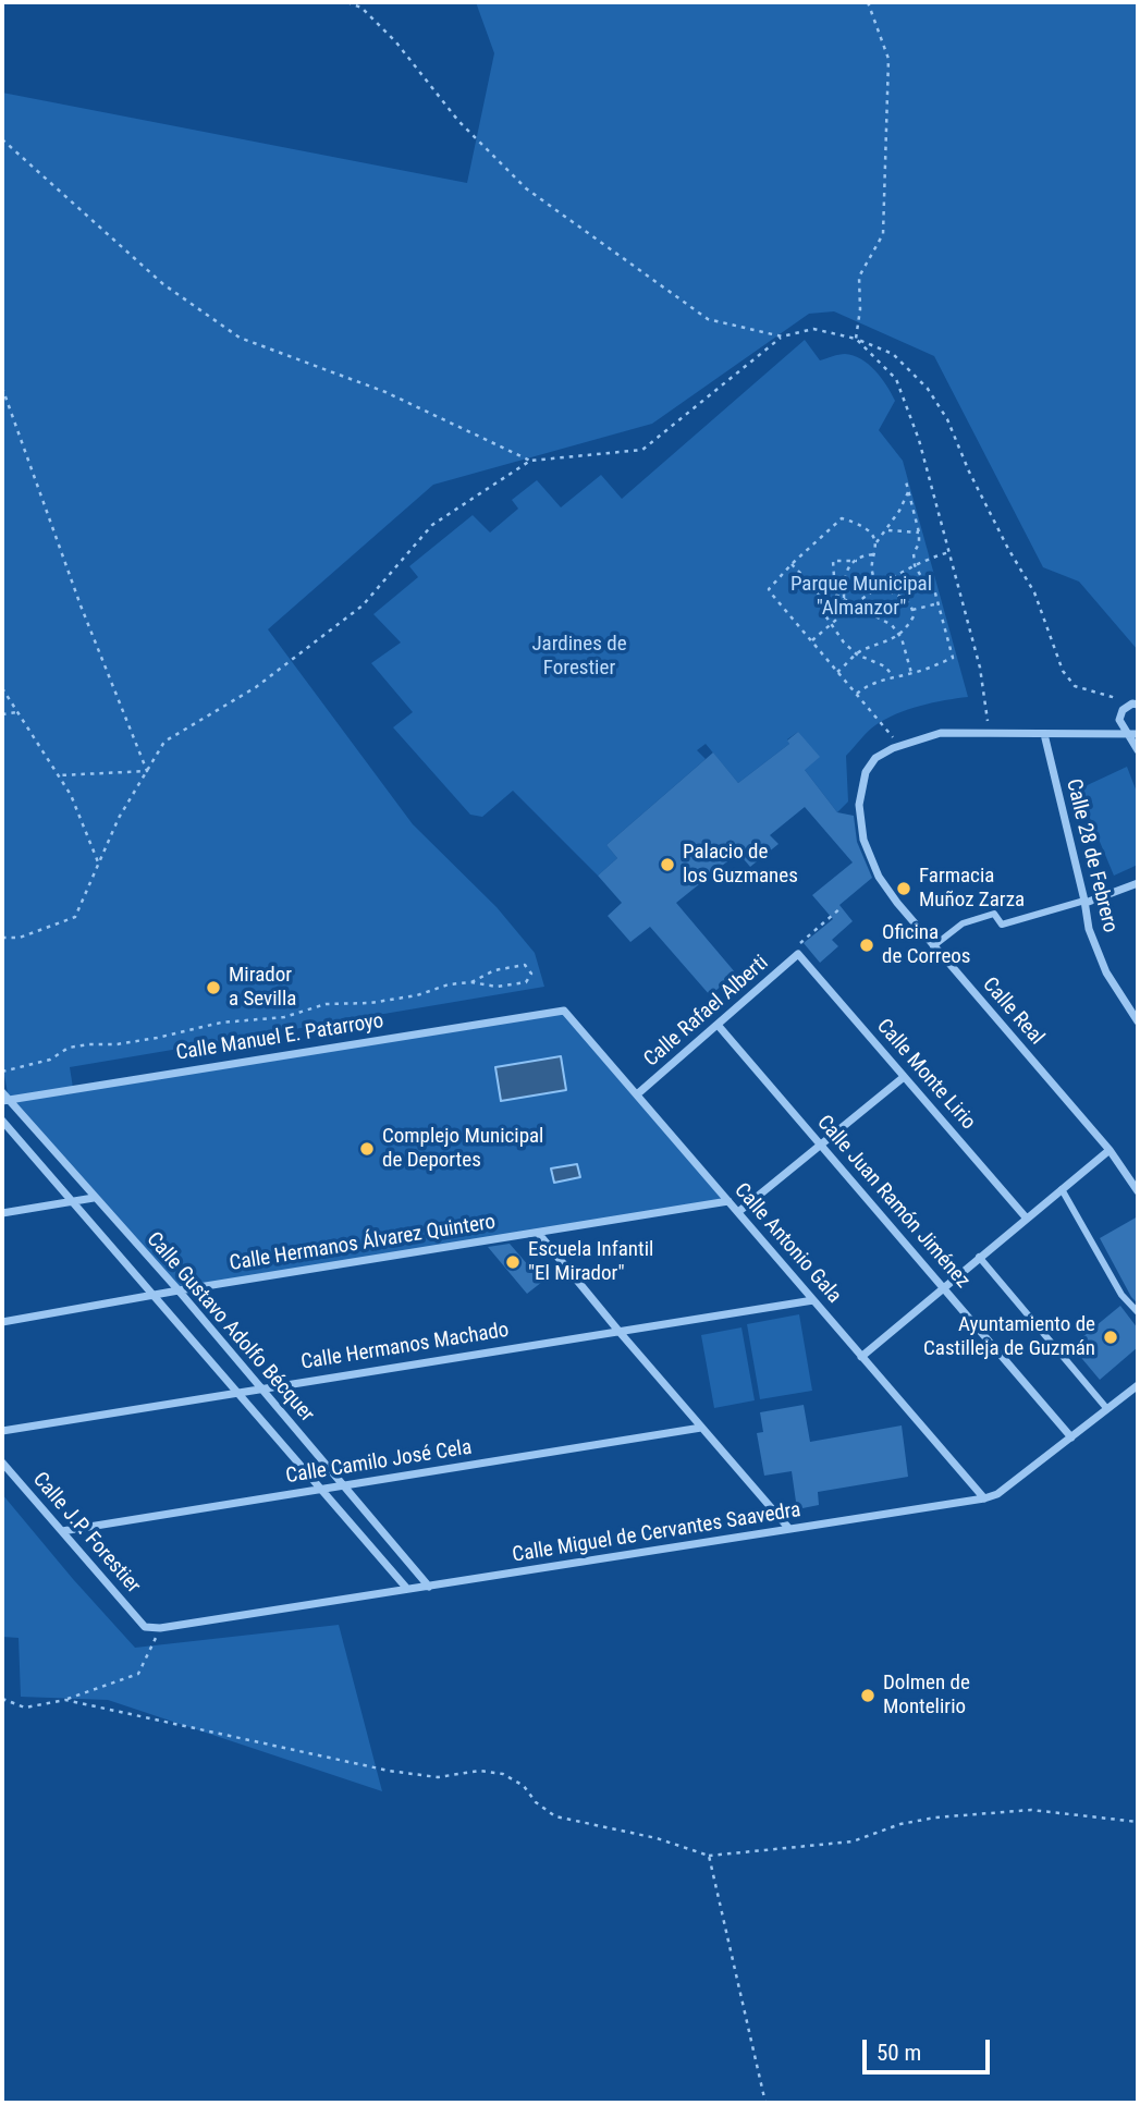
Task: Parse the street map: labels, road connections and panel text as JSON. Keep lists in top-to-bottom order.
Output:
{
  "streets": {
    "street": [
      "Calle 28 de Febrero",
      "Calle Rafael Alberti",
      "Calle Real",
      "Calle Manuel E. Patarroyo",
      "Calle Monte Lirio",
      "Calle Juan Ramón Jiménez",
      "Calle Hermanos Álvarez Quintero",
      "Calle Antonio Gala",
      "Calle Gustavo Adolfo Bécquer",
      "Calle Hermanos Machado",
      "Calle Camilo José Cela",
      "Calle J.P. Forestier",
      "Calle Miguel de Cervantes Saavedra"
    ]
  },
  "crossings": [
    ["Calle Rafael Alberti", "Calle Monte Lirio"],
    ["Calle Rafael Alberti", "Calle Juan Ramón Jiménez"],
    ["Calle Rafael Alberti", "Calle Antonio Gala"],
    ["Calle Manuel E. Patarroyo", "Calle Antonio Gala"],
    ["Calle Manuel E. Patarroyo", "Calle Gustavo Adolfo Bécquer"],
    ["Calle Juan Ramón Jiménez", "Calle Miguel de Cervantes Saavedra"],
    ["Calle Hermanos Álvarez Quintero", "Calle Antonio Gala"],
    ["Calle Hermanos Álvarez Quintero", "Calle Gustavo Adolfo Bécquer"],
    ["Calle Antonio Gala", "Calle Hermanos Machado"],
    ["Calle Antonio Gala", "Calle Miguel de Cervantes Saavedra"],
    ["Calle Gustavo Adolfo Bécquer", "Calle Hermanos Machado"],
    ["Calle Gustavo Adolfo Bécquer", "Calle Camilo José Cela"],
    ["Calle Gustavo Adolfo Bécquer", "Calle Miguel de Cervantes Saavedra"],
    ["Calle Camilo José Cela", "Calle J.P. Forestier"],
    ["Calle J.P. Forestier", "Calle Miguel de Cervantes Saavedra"]
  ],
  "parks": ["Parque Municipal \"Almanzor\"", "Jardines de Forestier"],
  "places": [
    "Palacio de los Guzmanes",
    "Farmacia Muñoz Zarza",
    "Oficina de Correos",
    "Mirador a Sevilla",
    "Complejo Municipal de Deportes",
    "Escuela Infantil \"El Mirador\"",
    "Ayuntamiento de Castilleja de Guzmán",
    "Dolmen de Montelirio"
  ],
  "scale_bar": "50 m"
}
